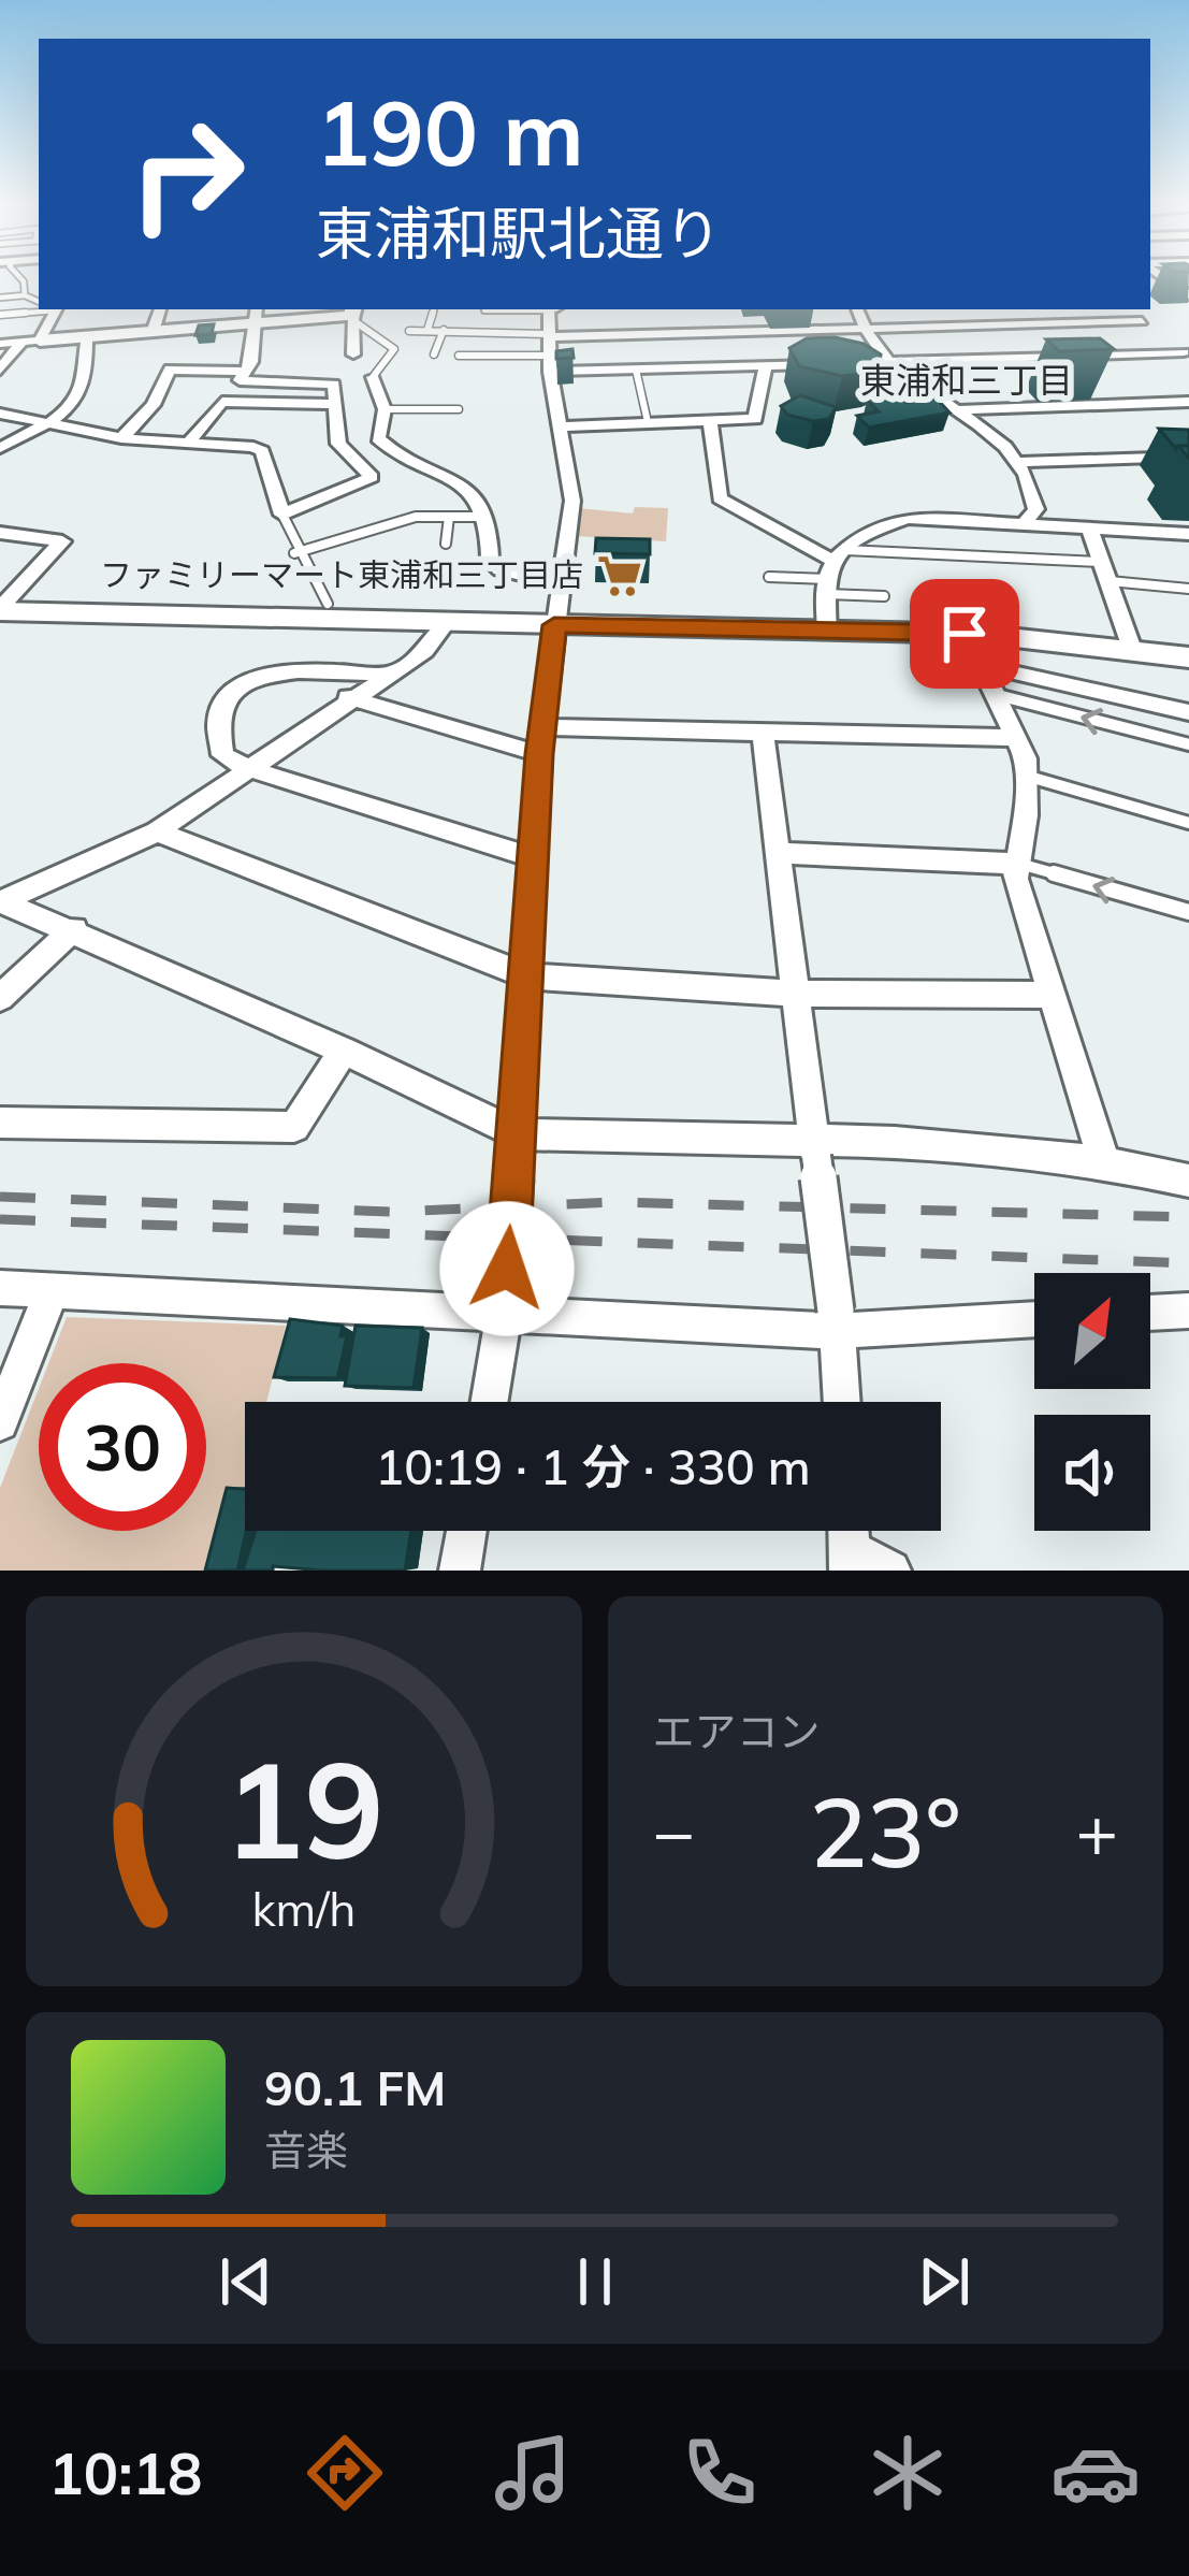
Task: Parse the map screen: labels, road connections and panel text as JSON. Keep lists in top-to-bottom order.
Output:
{
  "districts": ["東浦和三丁目"],
  "places": {
    "supermarket": ["ファミリーマート東浦和三丁目店"]
  },
  "north": "top right",
  "page": {
    "turn": ["190 m", "東浦和駅北通り"],
    "limit": "30",
    "trip": "10:19 · 1 分 · 330 m",
    "tile": "エアコン",
    "heat": ["−", "23°", "+"],
    "song": ["90.1 FM", "音楽"],
    "tabs": "10:18",
    "gauge": ["19", "km/h"]
  }
}
